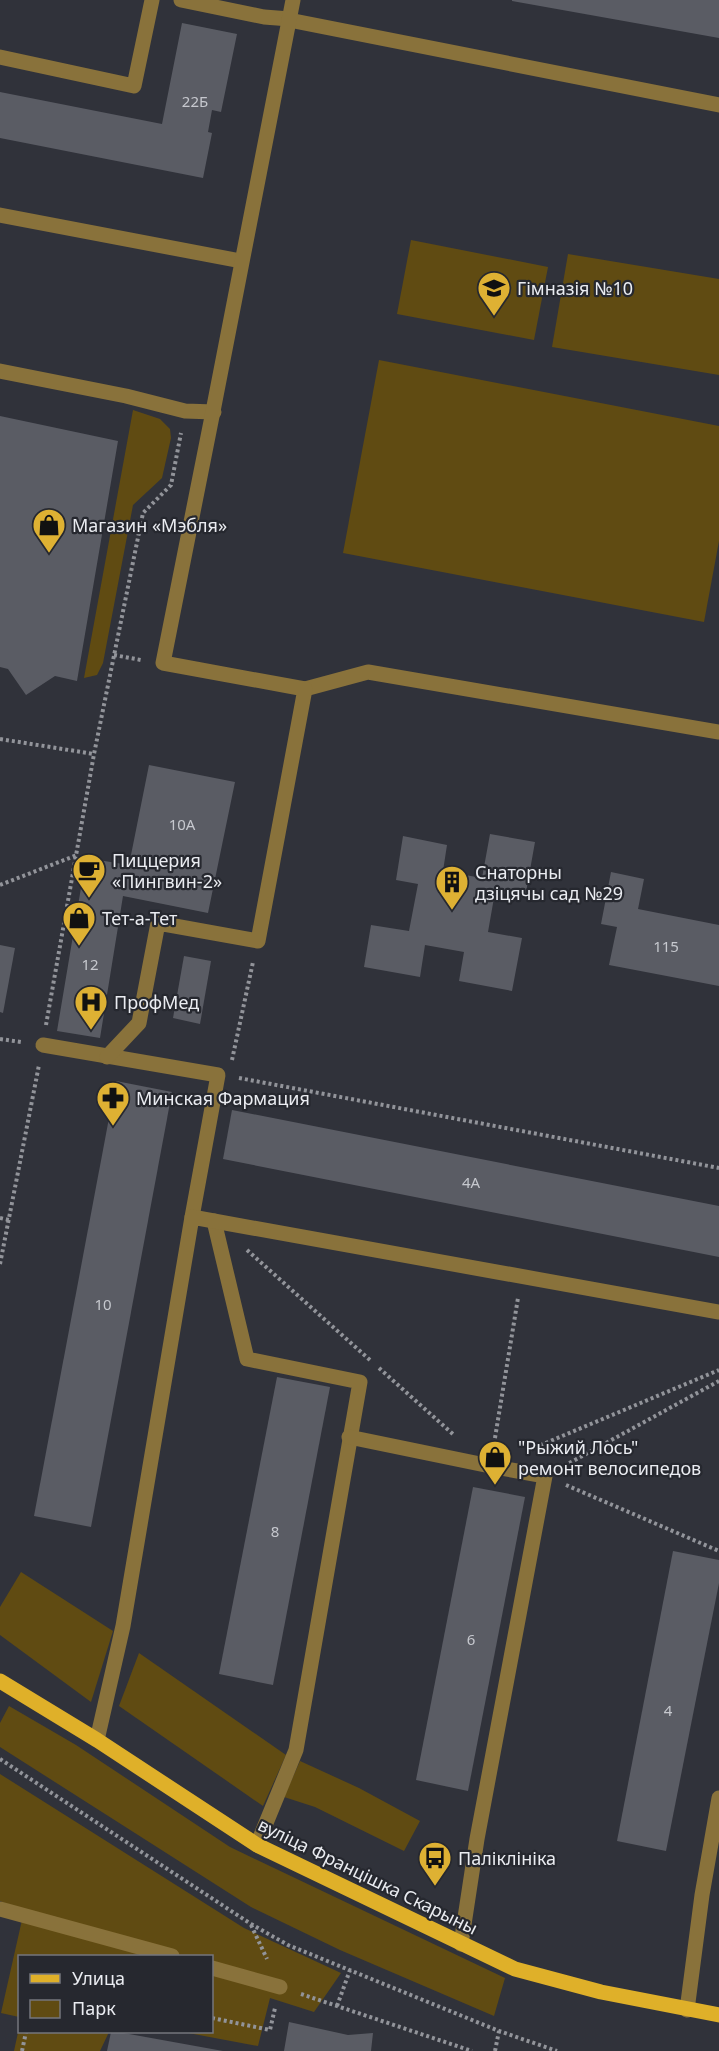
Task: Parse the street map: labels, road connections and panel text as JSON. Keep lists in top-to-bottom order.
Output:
{
  "streets": {
    "main road": ["вуліца Францішка Скарыны"]
  },
  "places": {
    "school or university": ["Гімназія №10"],
    "shop": ["Магазин «Мэбля»", "Тет-а-Тет", "\"Рыжий Лось\" ремонт велосипедов"],
    "cafe": ["Пиццерия «Пингвин-2»"],
    "building": ["Снаторны дзіцячы сад №29"],
    "hospital": ["ПрофМед"],
    "pharmacy": ["Минская Фармация"],
    "bus stop": ["Паліклініка"]
  },
  "house_numbers": [
    "22Б",
    "10А",
    "115",
    "12",
    "4А",
    "10",
    "8",
    "6",
    "4"
  ],
  "legend": ["Улица", "Парк"]
}
